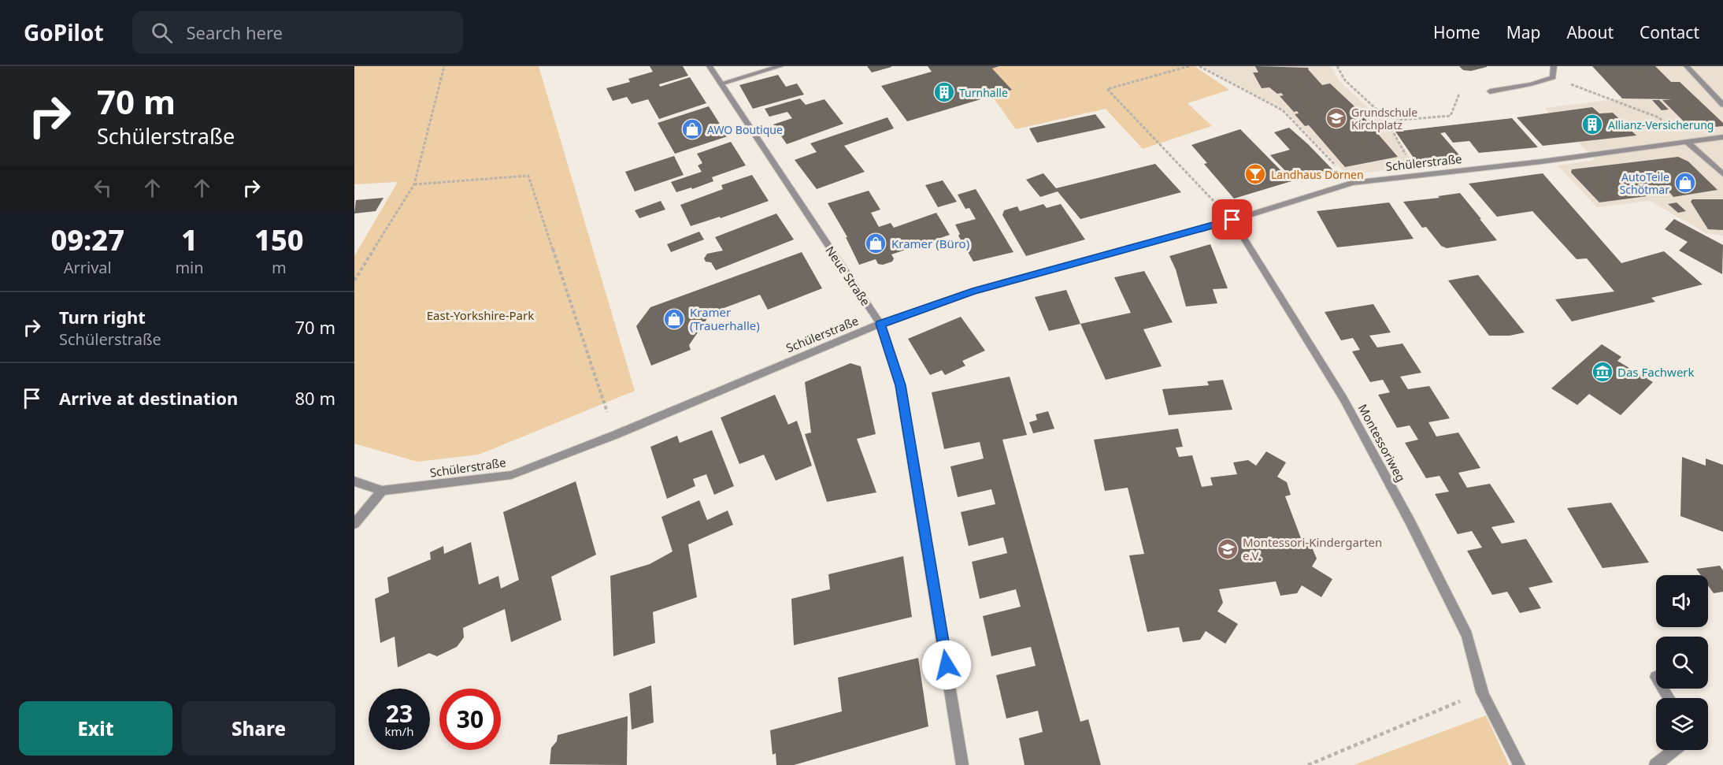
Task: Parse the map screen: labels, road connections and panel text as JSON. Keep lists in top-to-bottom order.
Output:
{
  "streets": {
    "street": ["Schülerstraße", "Neue Straße", "Montessoriweg"]
  },
  "crossings": [
    ["Schülerstraße", "Neue Straße"],
    ["Schülerstraße", "Montessoriweg"]
  ],
  "parks": ["East-Yorkshire-Park"],
  "places": {
    "building": ["Turnhalle", "Allianz-Versicherung"],
    "school or university": ["Grundschule Kirchplatz", "Montessori-Kindergarten e.V."],
    "shop": [
      "AWO Boutique",
      "AutoTeile Schötmar",
      "Kramer (Büro)",
      "Kramer (Trauerhalle)"
    ],
    "bar": ["Landhaus Dörnen"],
    "museum": ["Das Fachwerk"]
  },
  "page": {
    "header": "GoPilot",
    "search": "Search here",
    "nav": [
      "Home",
      "Map",
      "About",
      "Contact"
    ],
    "turn": ["70 m", "Schülerstraße"],
    "eta": [
      "09:27",
      "Arrival",
      "1",
      "min",
      "150",
      "m"
    ],
    "list": [
      {
        "name": "Turn right",
        "note": "Schülerstraße",
        "value": "70 m"
      },
      {
        "name": "Arrive at destination",
        "value": "80 m"
      }
    ],
    "speed": "23 km/h",
    "limit": "30",
    "buttons": ["Exit", "Share"]
  }
}
